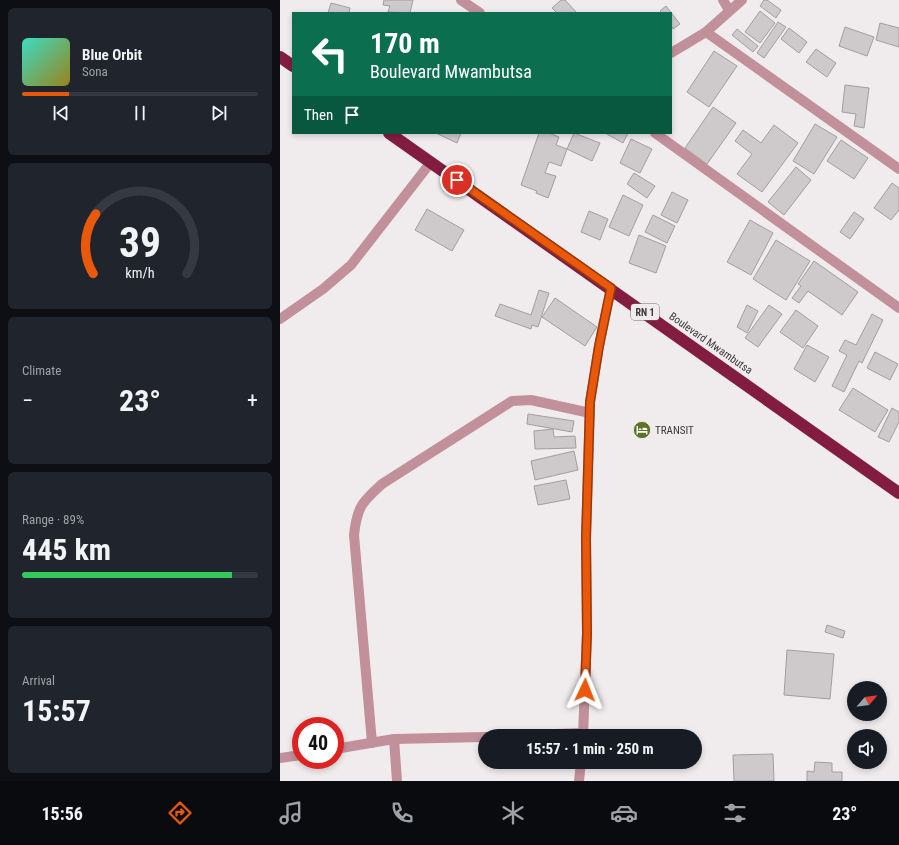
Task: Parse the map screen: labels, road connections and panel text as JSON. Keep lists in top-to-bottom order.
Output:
{
  "streets": {
    "highway": ["RN 1", "Boulevard Mwambutsa"]
  },
  "places": {
    "hotel": ["TRANSIT"]
  },
  "north": "top right",
  "page": {
    "turn": ["170 m", "Boulevard Mwambutsa"],
    "song": ["Blue Orbit", "Sona"],
    "then": "Then",
    "tile": [
      "Climate",
      ["Range · 89%", "445 km"],
      ["Arrival", "15:57"]
    ],
    "heat": ["−", "23°", "+"],
    "limit": "40",
    "trip": "15:57 · 1 min · 250 m",
    "tabs": ["15:56", "23°"],
    "gauge": ["39", "km/h"]
  }
}
